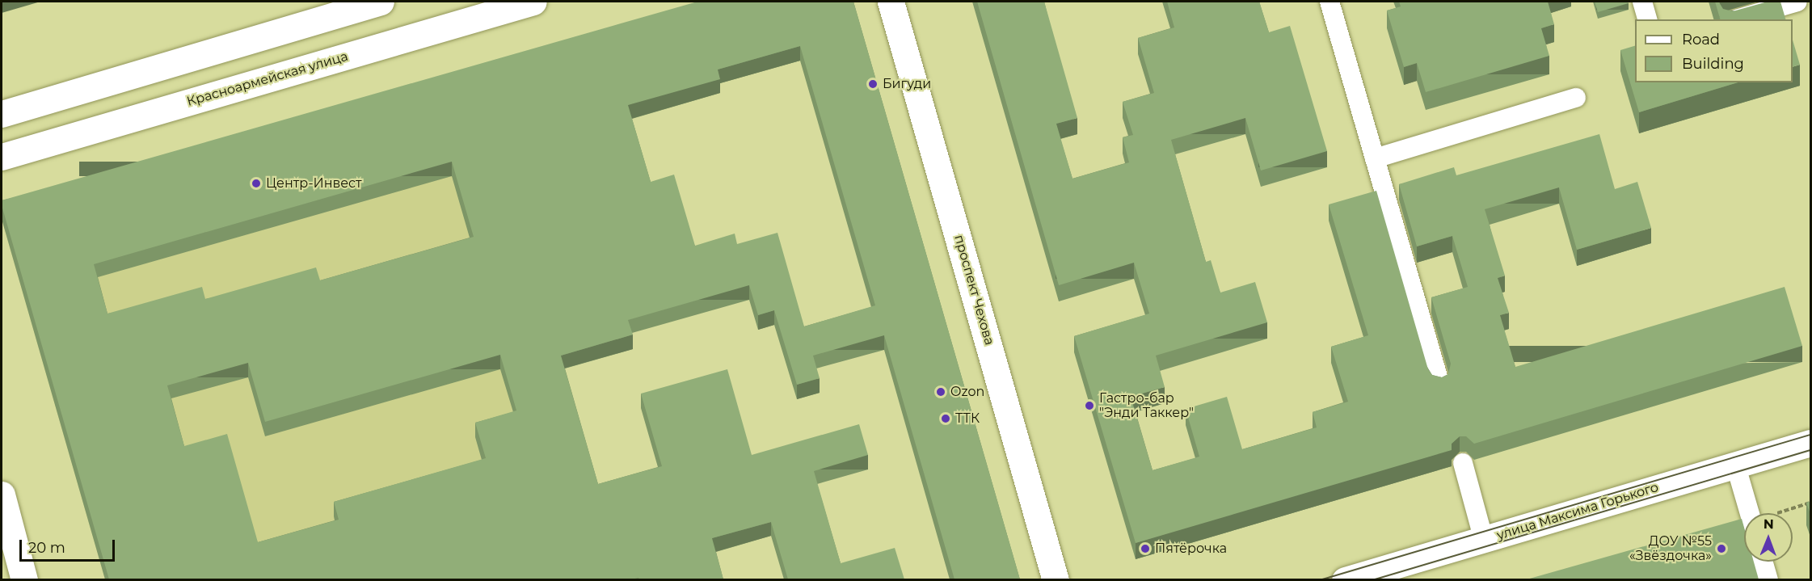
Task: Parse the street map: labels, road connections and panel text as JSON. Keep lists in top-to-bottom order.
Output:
{
  "streets": {
    "main road": ["Красноармейская улица", "проспект Чехова", "улица Максима Горького"]
  },
  "places": [
    "Бигуди",
    "Центр-Инвест",
    "Ozon",
    "Гастро-бар \"Энди Таккер\"",
    "ТТК",
    "Пятёрочка",
    "ДОУ №55 «Звёздочка»"
  ],
  "legend": ["Road", "Building"],
  "scale_bar": "20 m",
  "north": "top"
}
